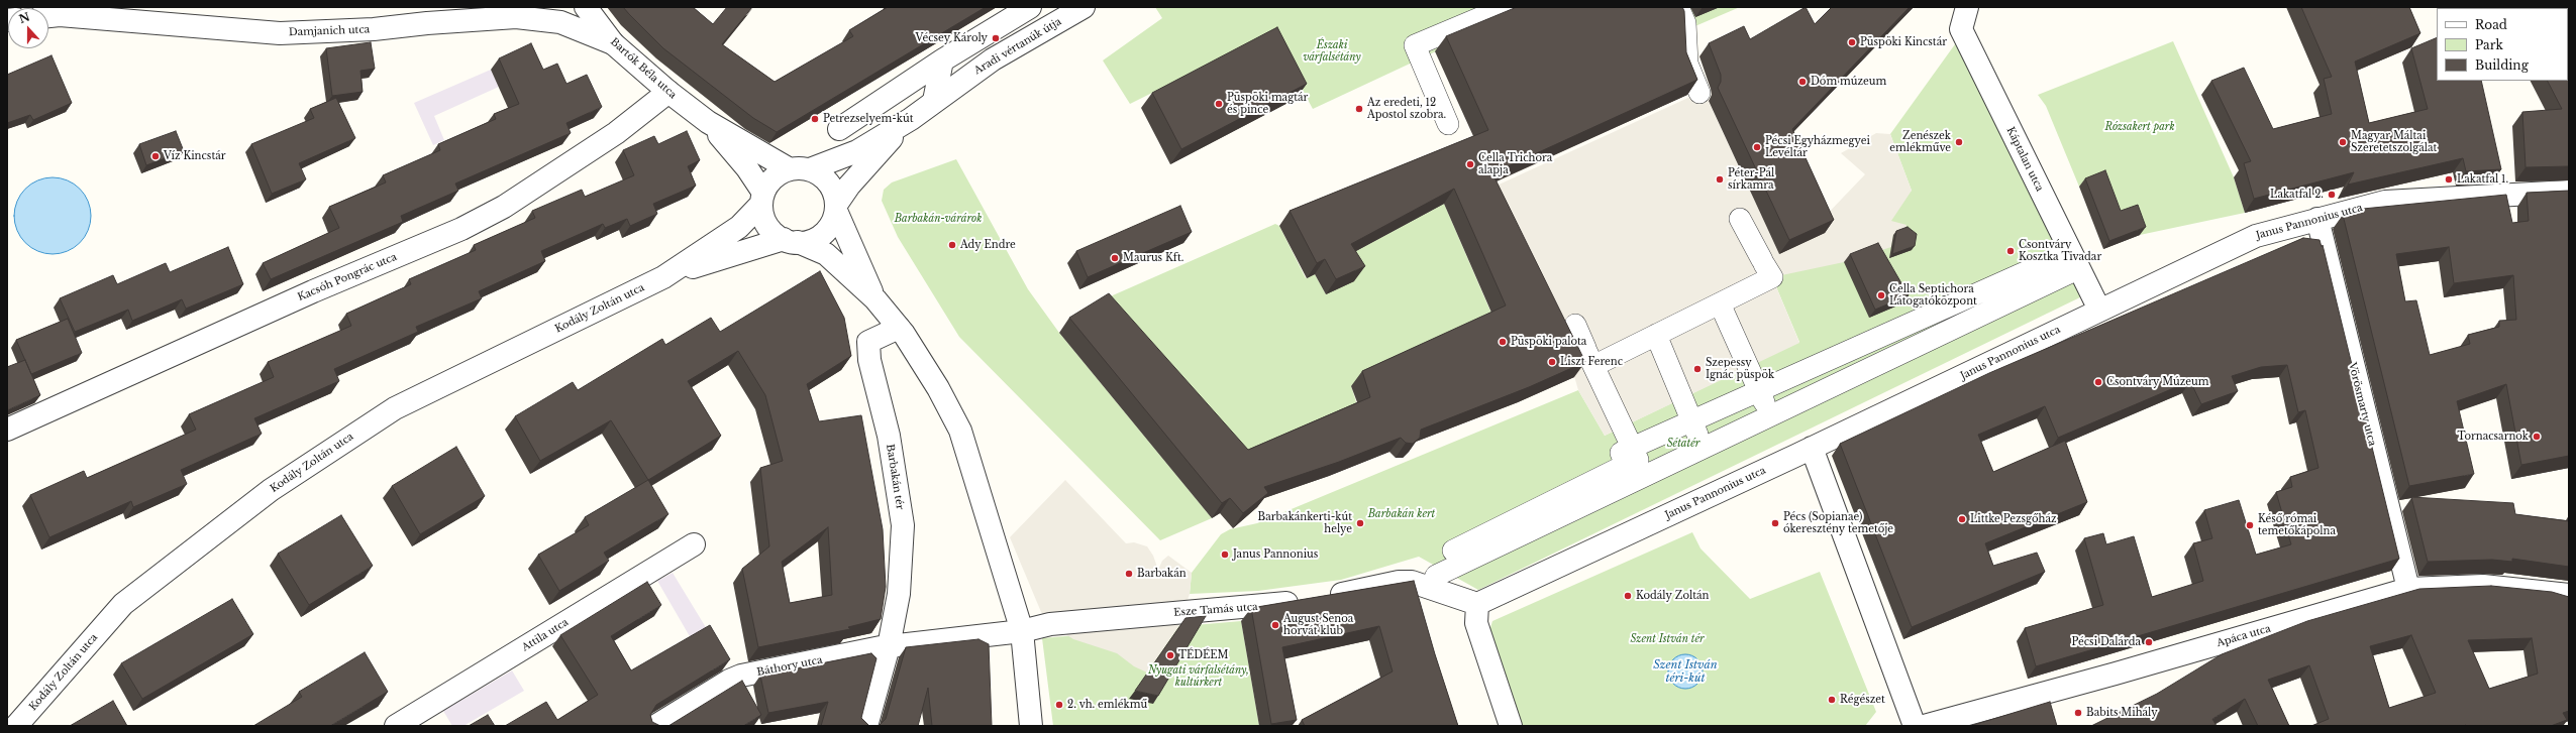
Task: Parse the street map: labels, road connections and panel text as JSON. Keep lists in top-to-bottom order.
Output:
{
  "streets": {
    "street": [
      "Damjanich utca",
      "Aradi vértanúk útja",
      "Bartók Béla utca",
      "Káptalan utca",
      "Janus Pannonius utca",
      "Kacsóh Pongrác utca",
      "Kodály Zoltán utca",
      "Vörösmarty utca",
      "Barbakán tér",
      "Esze Tamás utca",
      "Attila utca",
      "Apáca utca",
      "Báthory utca"
    ]
  },
  "crossings": [
    ["Damjanich utca", "Bartók Béla utca"],
    ["Aradi vértanúk útja", "Bartók Béla utca"],
    ["Aradi vértanúk útja", "Kodály Zoltán utca"],
    ["Bartók Béla utca", "Kacsóh Pongrác utca"],
    ["Bartók Béla utca", "Kodály Zoltán utca"],
    ["Káptalan utca", "Janus Pannonius utca"],
    ["Janus Pannonius utca", "Vörösmarty utca"],
    ["Janus Pannonius utca", "Esze Tamás utca"],
    ["Vörösmarty utca", "Apáca utca"],
    ["Barbakán tér", "Báthory utca"],
    ["Esze Tamás utca", "Báthory utca"]
  ],
  "water": ["Szent István téri-kút"],
  "parks": [
    "Északi várfalsétány",
    "Rózsakert park",
    "Barbakán-várárok",
    "Sétatér",
    "Barbakán kert",
    "Szent István tér",
    "Nyugati várfalsétány, kultúrkert"
  ],
  "places": [
    "Vécsey Károly",
    "Püspöki Kincstár",
    "Dóm múzeum",
    "Püspöki magtár és pince",
    "Az eredeti, 12 Apostol szobra.",
    "Petrezselyem-kút",
    "Zenészek emlékműve",
    "Magyar Máltai Szeretetszolgálat",
    "Pécsi Egyházmegyei Levéltár",
    "Víz Kincstár",
    "Cella Trichora alapja",
    "Péter-Pál sírkamra",
    "Lakatfal 1.",
    "Lakatfal 2.",
    "Ady Endre",
    "Csontváry Kosztka Tivadar",
    "Maurus Kft.",
    "Cella Septichora Látogatóközpont",
    "Püspöki palota",
    "Liszt Ferenc",
    "Szepessy Ignác püspök",
    "Csontváry Múzeum",
    "Tornacsarnok",
    "Littke Pezsgőház",
    "Barbakánkerti-kút helye",
    "Pécs (Sopianae) ókeresztény temetője",
    "Késő római temetőkápolna",
    "Janus Pannonius",
    "Barbakán",
    "Kodály Zoltán",
    "August Senoa horvát klub",
    "Pécsi Dalárda",
    "TÉDÉEM",
    "Régészet",
    "2. vh. emlékmű",
    "Babits Mihály"
  ],
  "legend": ["Road", "Park", "Building"],
  "north": "top"
}
